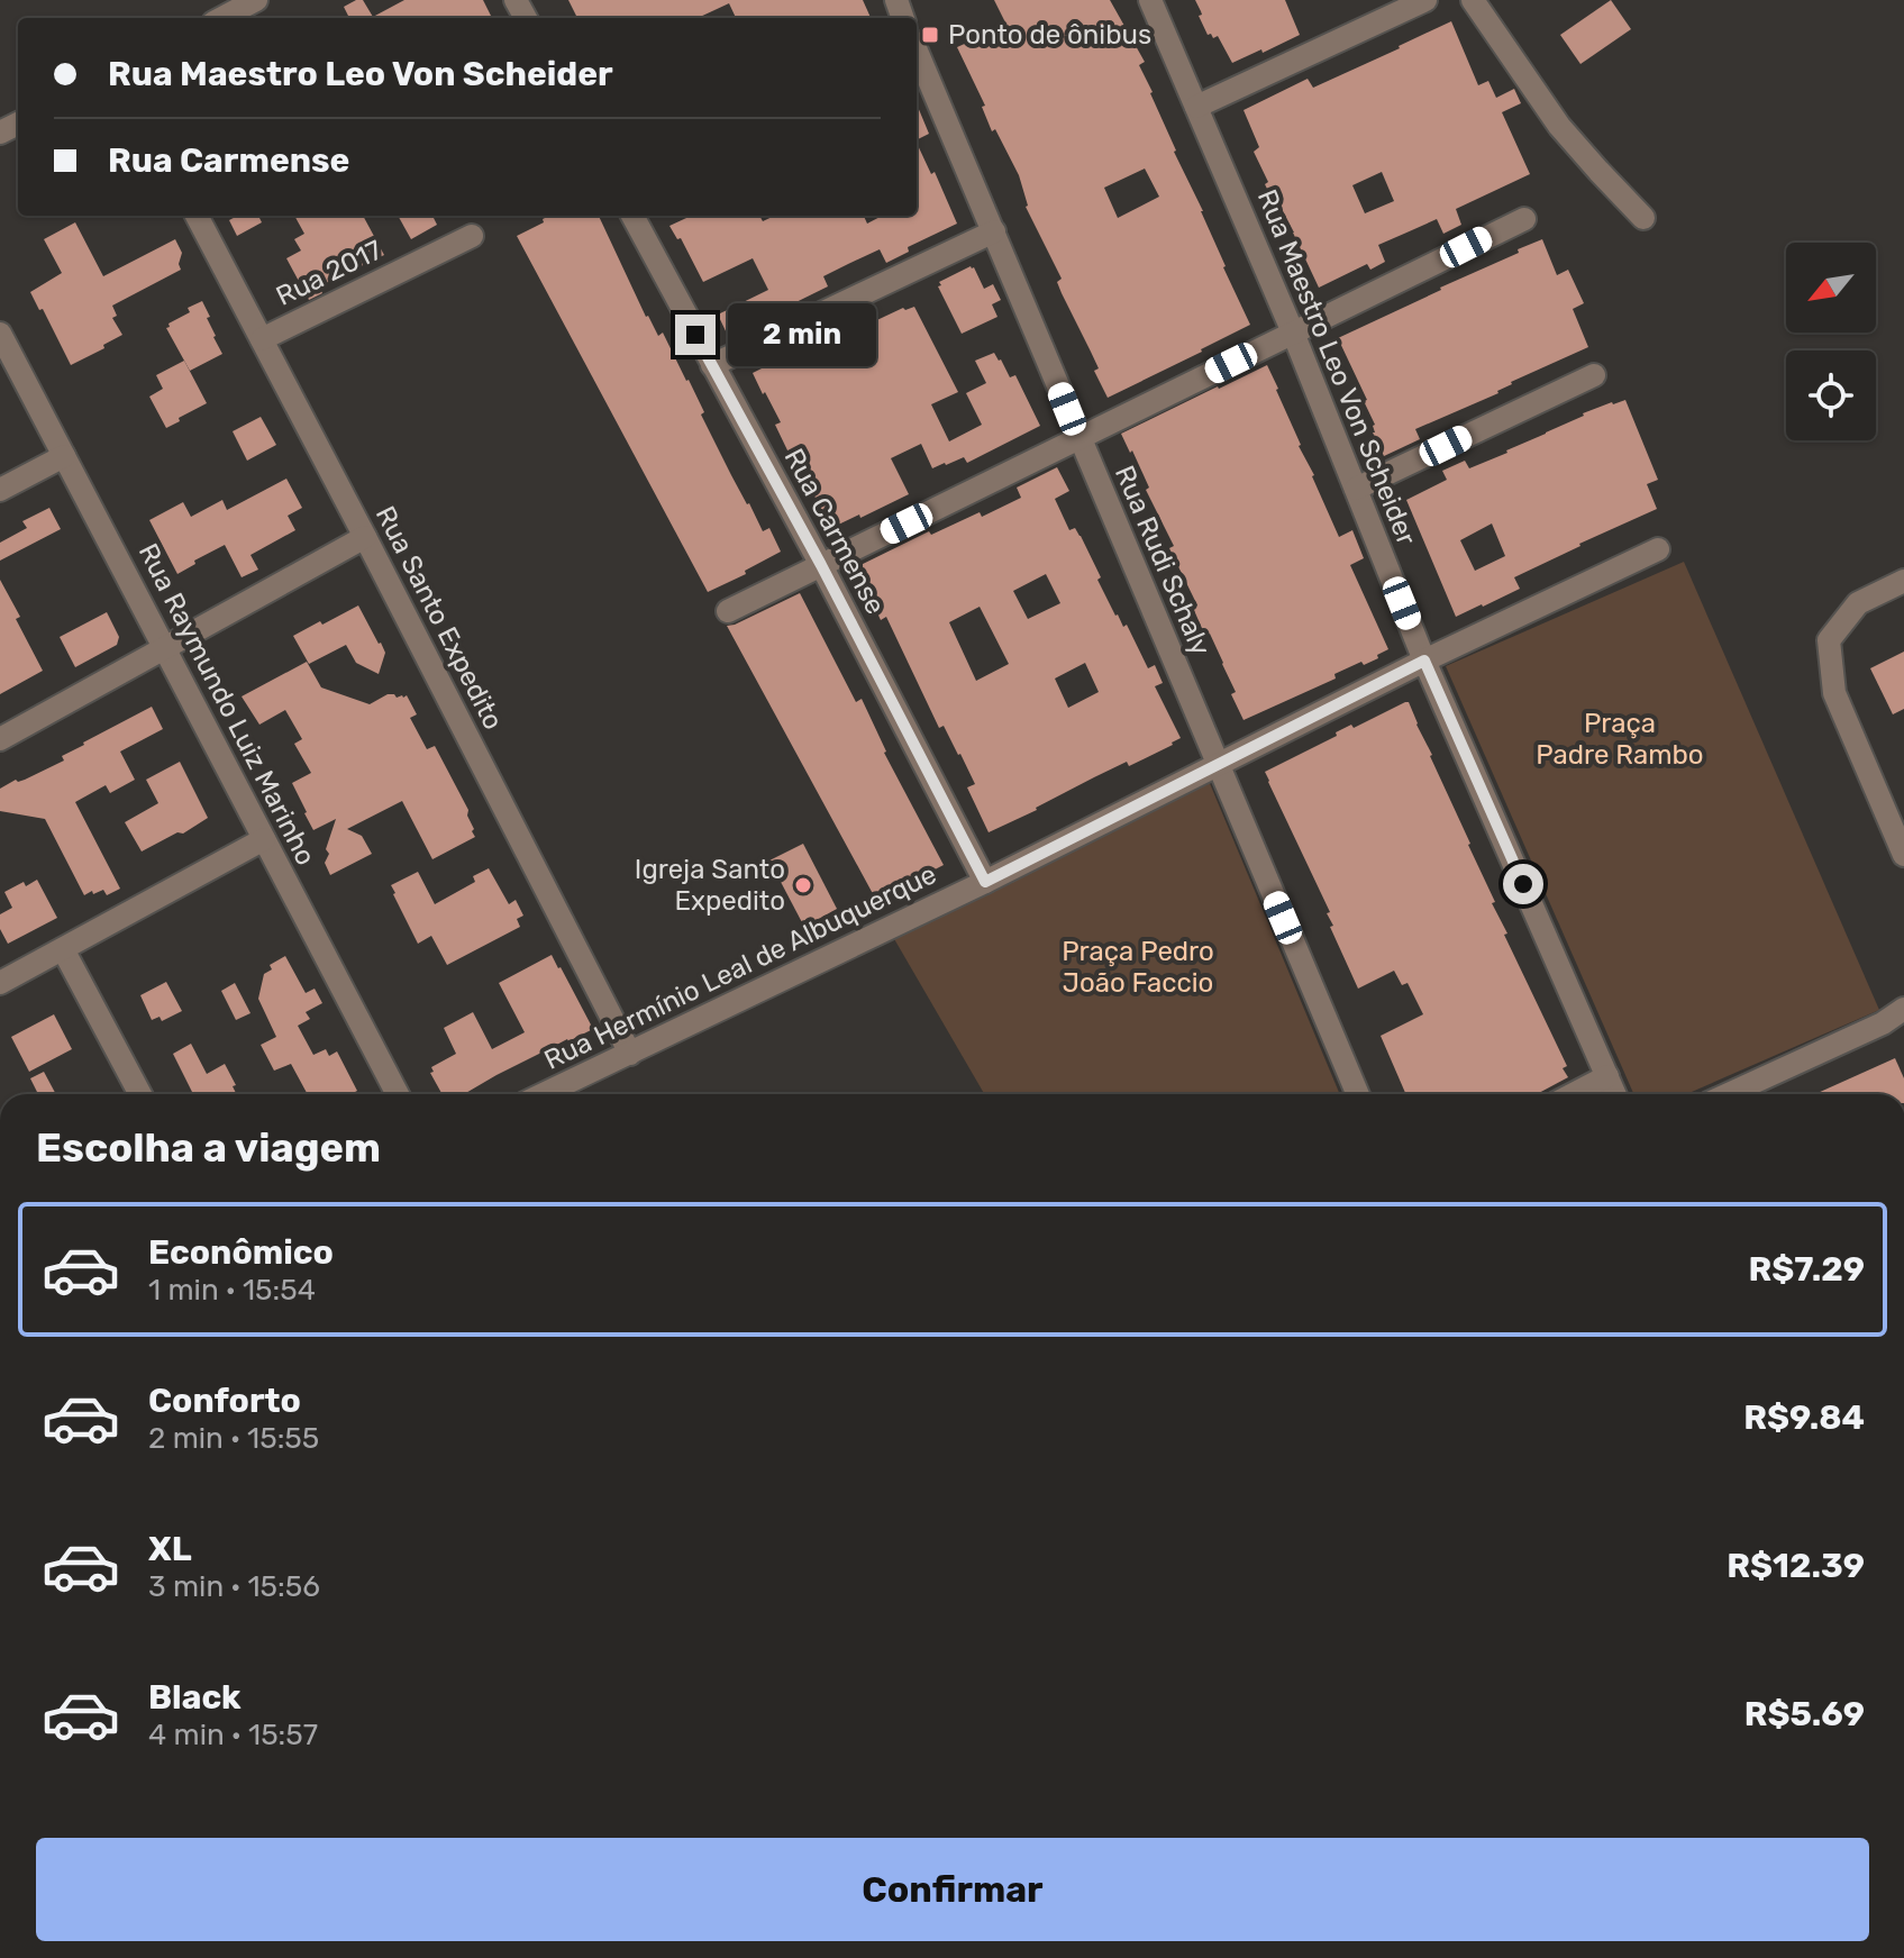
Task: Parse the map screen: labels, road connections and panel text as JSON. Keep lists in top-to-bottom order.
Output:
{
  "streets": {
    "street": [
      "Rua 2017",
      "Rua Maestro Leo Von Scheider",
      "Rua Carmense",
      "Rua Rudi Schaly",
      "Rua Santo Expedito",
      "Rua Raymundo Luiz Marinho",
      "Rua Hermínio Leal de Albuquerque"
    ]
  },
  "crossings": [
    ["Rua 2017", "Rua Santo Expedito"],
    ["Rua Maestro Leo Von Scheider", "Rua Hermínio Leal de Albuquerque"],
    ["Rua Carmense", "Rua Hermínio Leal de Albuquerque"],
    ["Rua Rudi Schaly", "Rua Hermínio Leal de Albuquerque"],
    ["Rua Santo Expedito", "Rua Hermínio Leal de Albuquerque"]
  ],
  "parks": ["Praça Padre Rambo", "Praça Pedro João Faccio"],
  "places": {
    "transit": ["Ponto de ônibus"],
    "other": ["Igreja Santo Expedito"]
  },
  "north": "bottom left",
  "page": {
    "banner": ["Rua Maestro Leo Von Scheider", "Rua Carmense"],
    "bubble": "2 min",
    "heading": "Escolha a viagem",
    "list": [
      {
        "name": "Econômico",
        "note": "1 min · 15:54",
        "value": "R$7.29"
      },
      {
        "name": "Conforto",
        "note": "2 min · 15:55",
        "value": "R$9.84"
      },
      {
        "name": "XL",
        "note": "3 min · 15:56",
        "value": "R$12.39"
      },
      {
        "name": "Black",
        "note": "4 min · 15:57",
        "value": "R$5.69"
      }
    ],
    "buttons": "Confirmar"
  }
}
